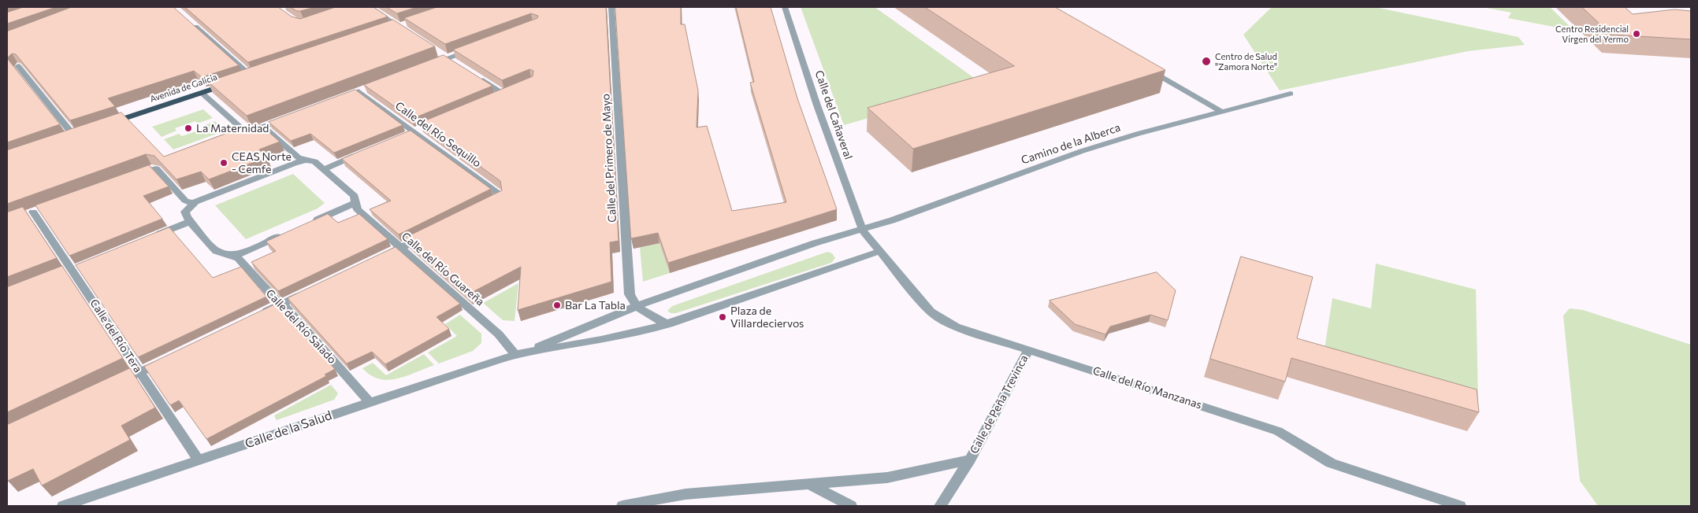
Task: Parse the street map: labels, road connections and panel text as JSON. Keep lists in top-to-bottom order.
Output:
{
  "streets": {
    "highway": ["Avenida de Galicia"],
    "street": [
      "Calle del Cañaveral",
      "Calle del Río Sequillo",
      "Camino de la Alberca",
      "Calle del Primero de Mayo",
      "Calle del Río Guareña",
      "Calle del Río Salado",
      "Calle del Río Tera",
      "Calle del Río Manzanas",
      "Calle de Peña Trevinca",
      "Calle de la Salud"
    ]
  },
  "crossings": [
    ["Calle del Cañaveral", "Camino de la Alberca"],
    ["Calle del Cañaveral", "Calle del Río Manzanas"],
    ["Camino de la Alberca", "Calle del Río Manzanas"],
    ["Calle del Río Guareña", "Calle de la Salud"],
    ["Calle del Río Salado", "Calle de la Salud"],
    ["Calle del Río Tera", "Calle de la Salud"],
    ["Calle del Río Manzanas", "Calle de Peña Trevinca"]
  ],
  "places": [
    "Centro Residencial Virgen del Yermo",
    "Centro de Salud \"Zamora Norte\"",
    "La Maternidad",
    "CEAS Norte - Cemfe",
    "Bar La Tabla",
    "Plaza de Villardeciervos"
  ]
}
